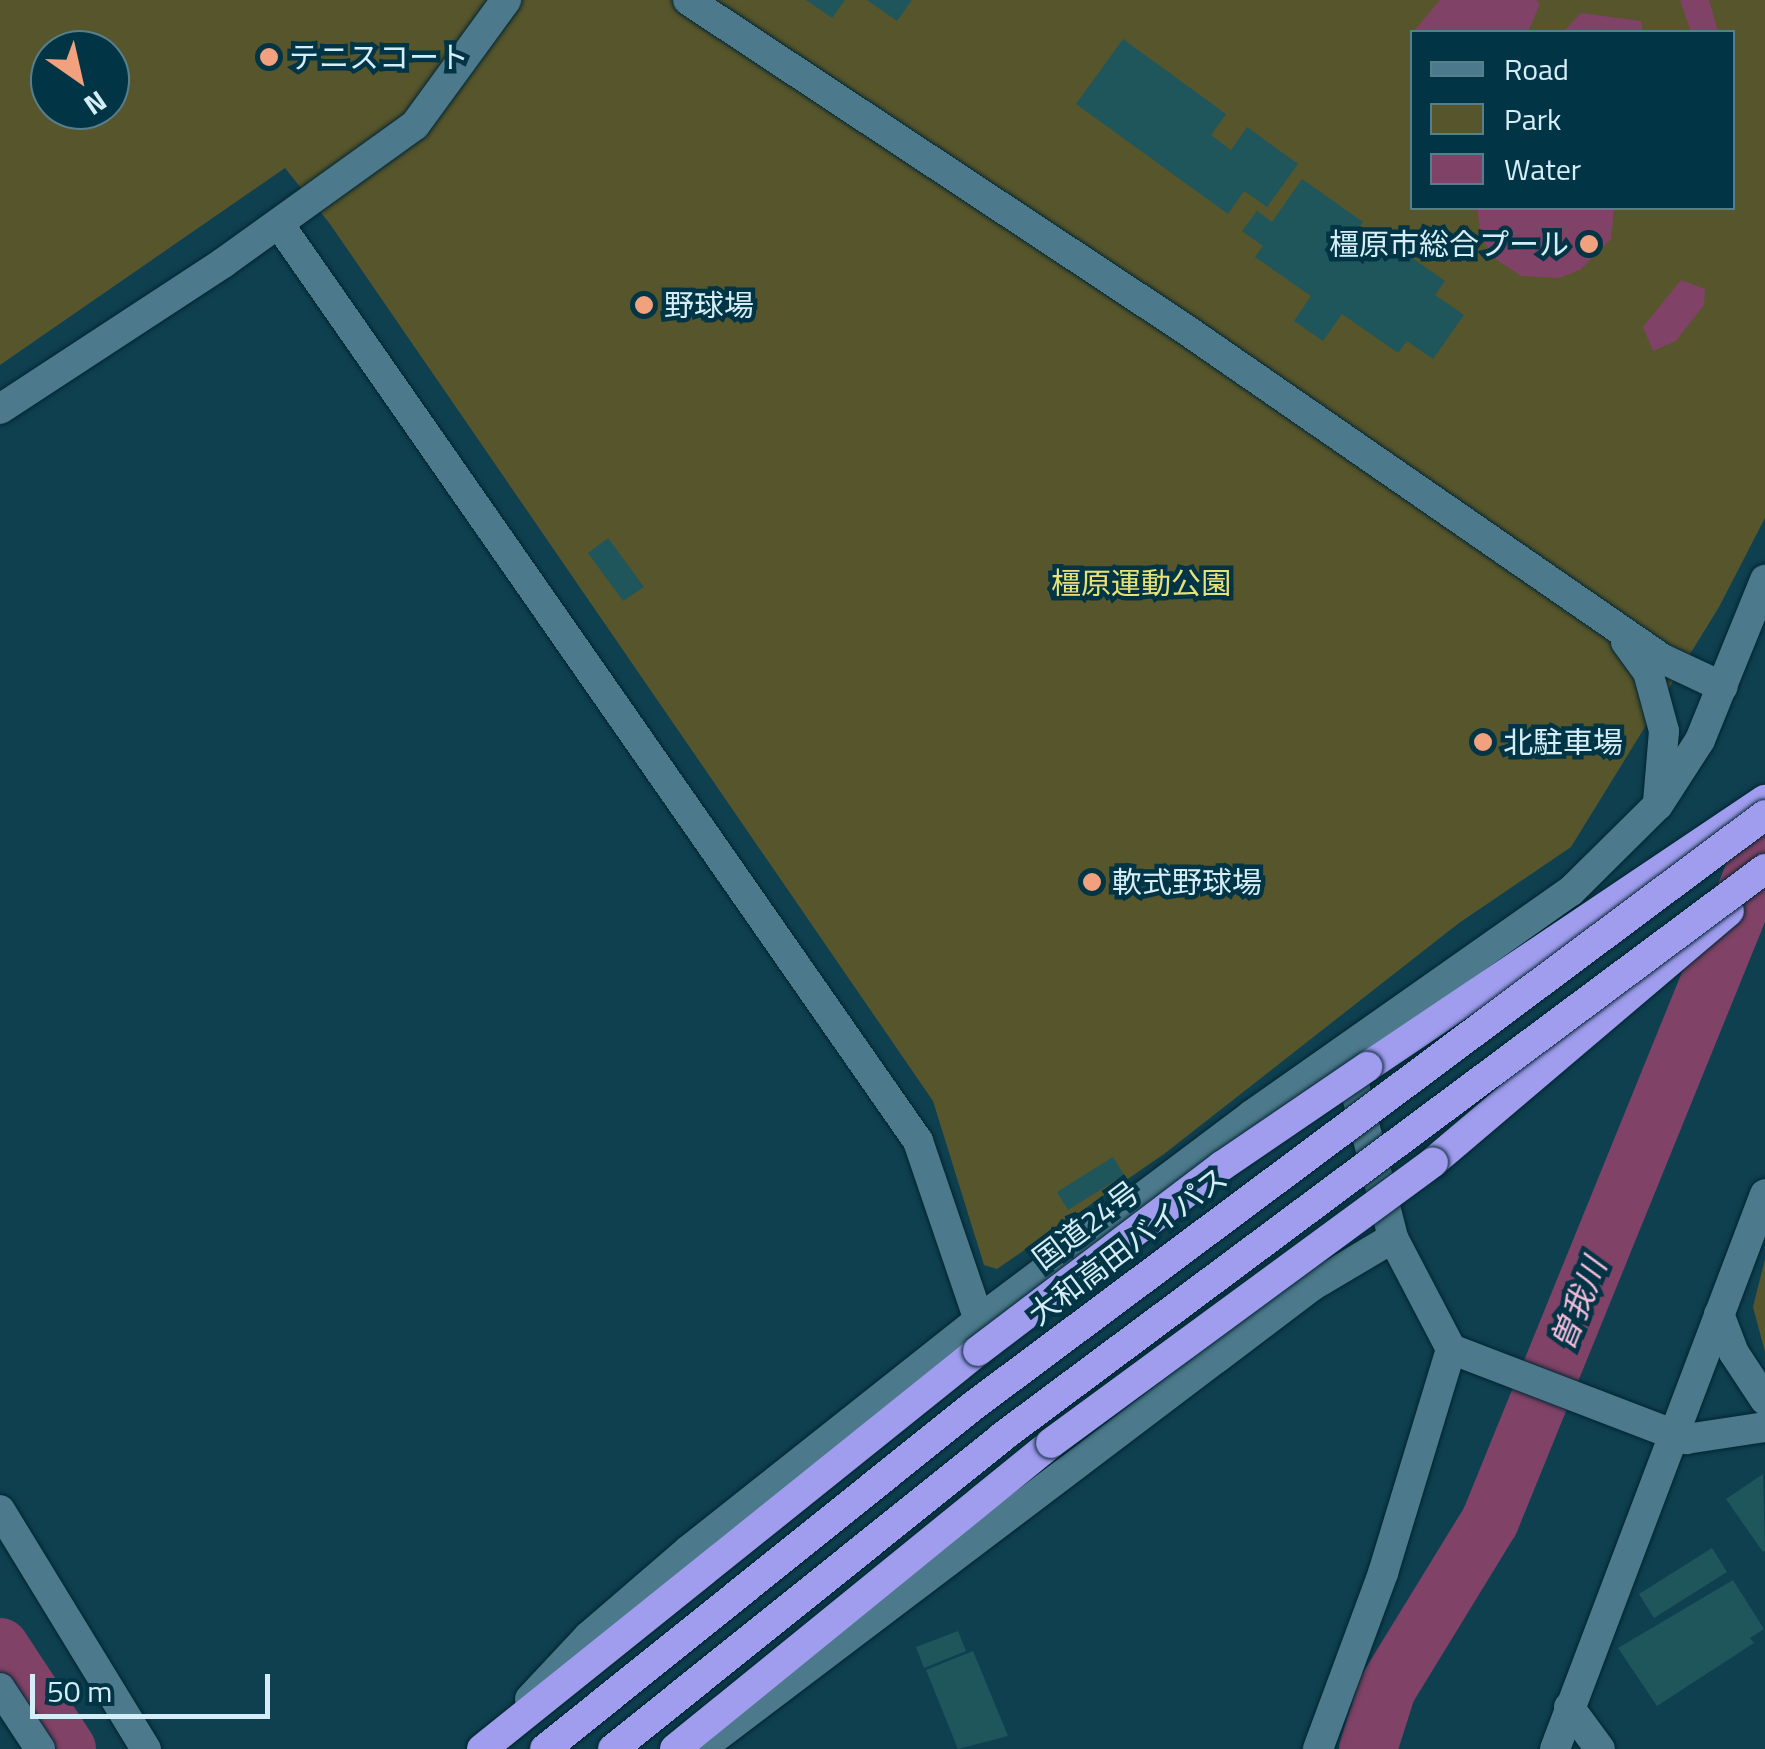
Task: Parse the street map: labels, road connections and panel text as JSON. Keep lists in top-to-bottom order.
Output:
{
  "streets": {
    "highway": ["国道24号", "大和高田バイパス"]
  },
  "water": ["曽我川"],
  "parks": ["橿原運動公園"],
  "places": [
    "テニスコート",
    "橿原市総合プール",
    "野球場",
    "北駐車場",
    "軟式野球場"
  ],
  "legend": ["Road", "Park", "Water"],
  "scale_bar": "50 m",
  "north": "bottom right"
}
